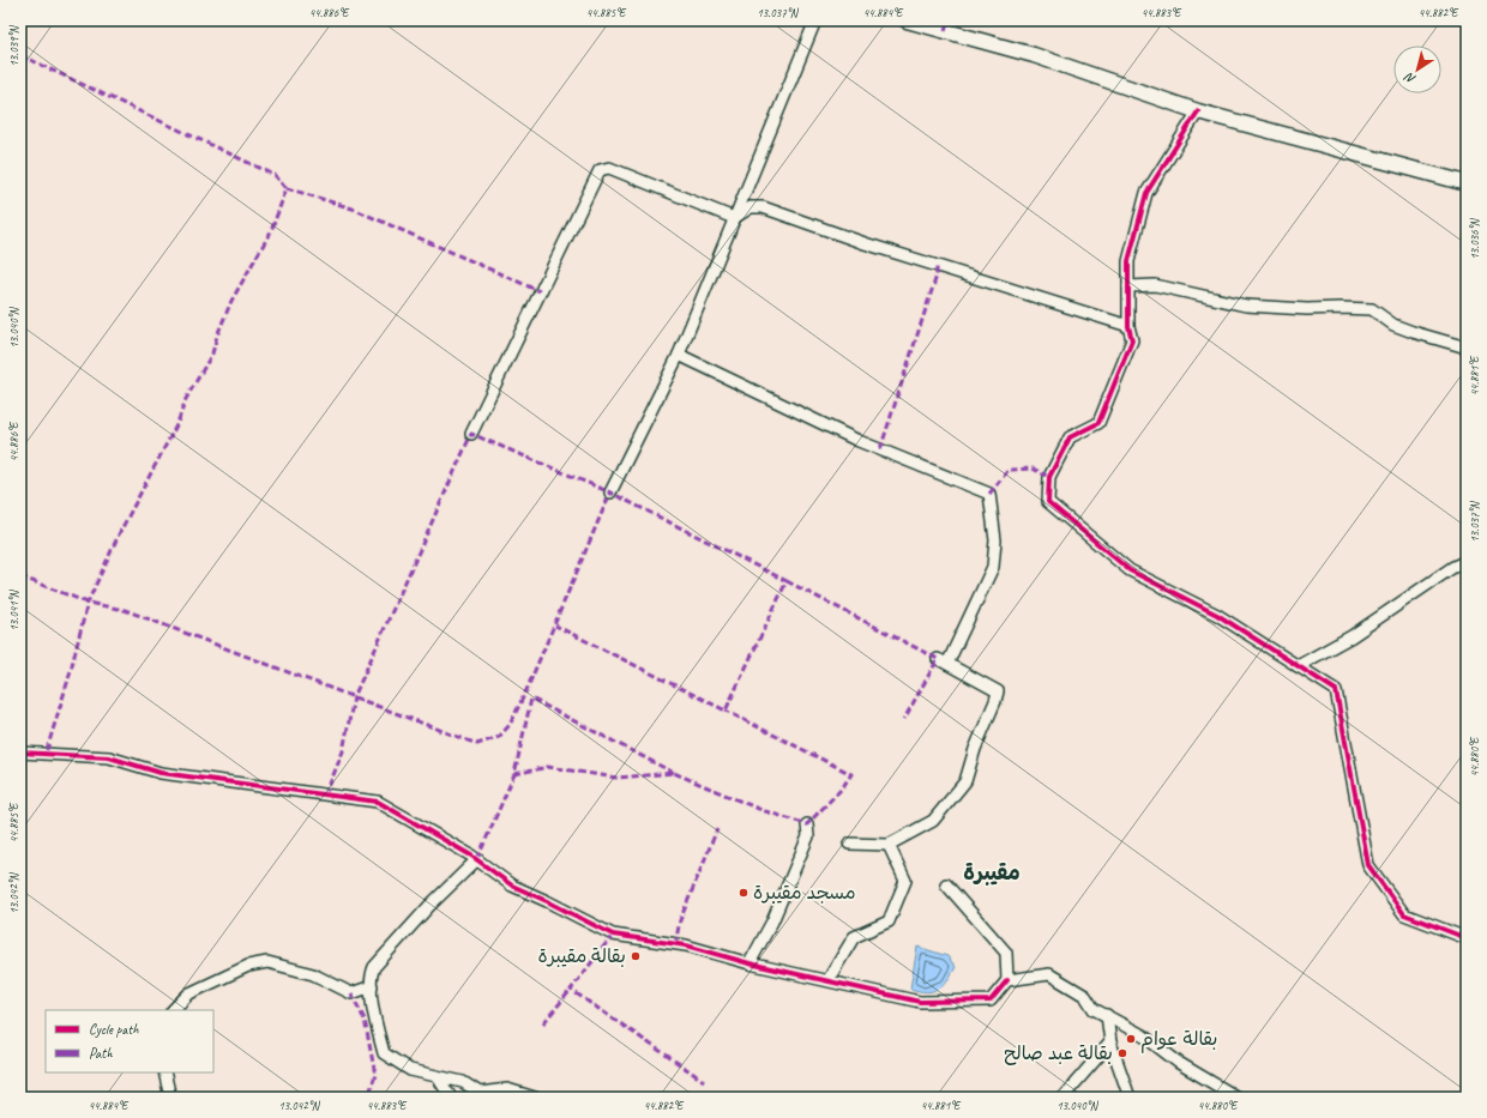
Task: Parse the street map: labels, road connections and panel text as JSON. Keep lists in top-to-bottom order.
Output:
{
  "districts": ["مقيبرة"],
  "places": [
    "مسجد مقيبرة",
    "بقالة مقيبرة",
    "بقالة عوام",
    "بقالة عبد صالح"
  ],
  "legend": ["Cycle path", "Path"],
  "north": "bottom left",
  "coordinates": [
    "44.886°E",
    "44.885°E",
    "13.037°N",
    "44.884°E",
    "44.883°E",
    "44.882°E",
    "13.039°N",
    "13.036°N",
    "13.040°N",
    "44.881°E",
    "13.041°N",
    "44.880°E",
    "13.042°N"
  ]
}
